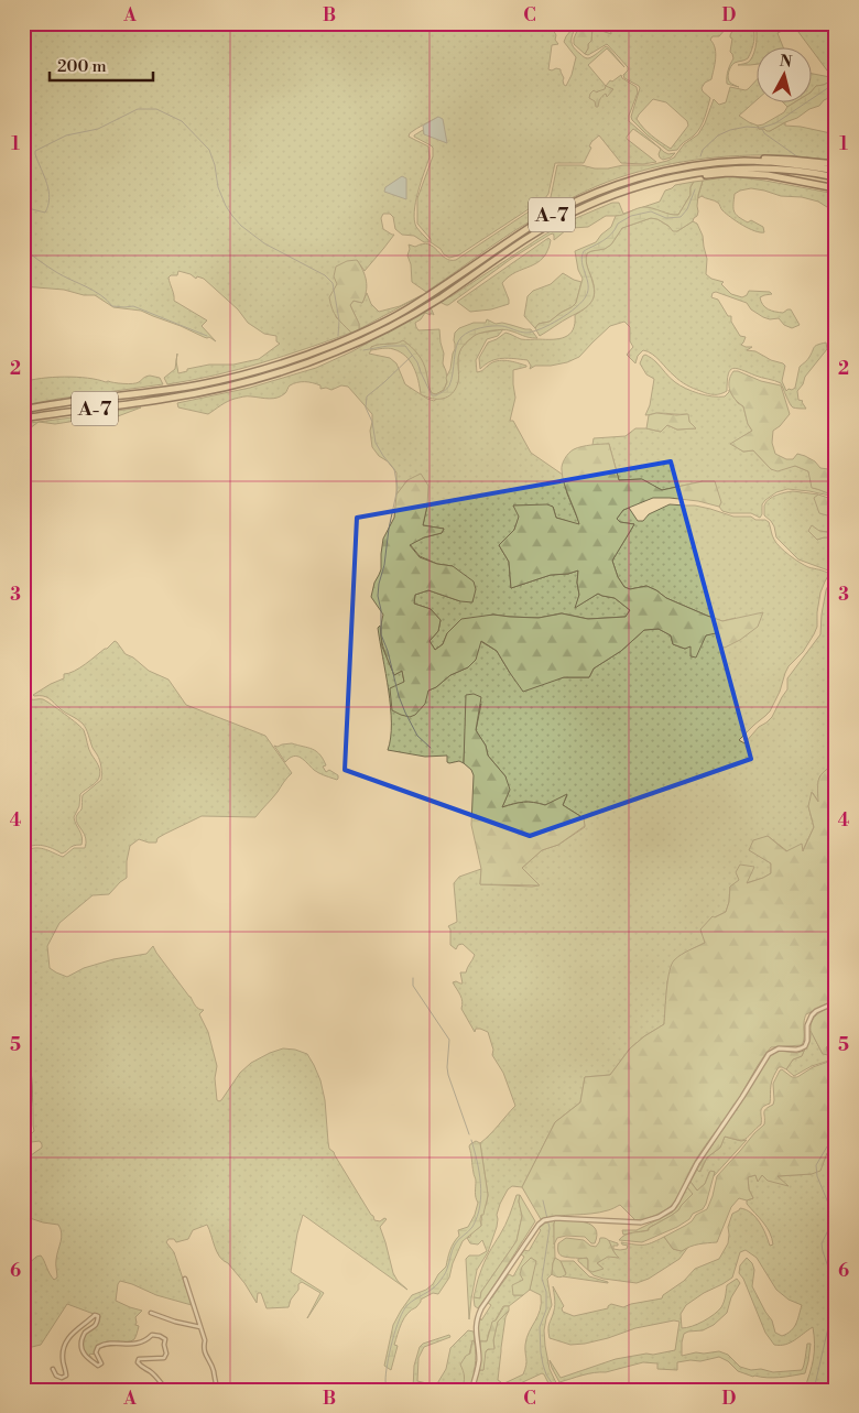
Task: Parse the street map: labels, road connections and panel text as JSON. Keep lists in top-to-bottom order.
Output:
{
  "streets": {
    "highway": ["A-7"]
  },
  "scale_bar": "200 m",
  "north": "top",
  "grid": {
    "columns": [
      "A",
      "B",
      "C",
      "D"
    ],
    "rows": [
      "1",
      "2",
      "3",
      "4",
      "5",
      "6"
    ]
  }
}
